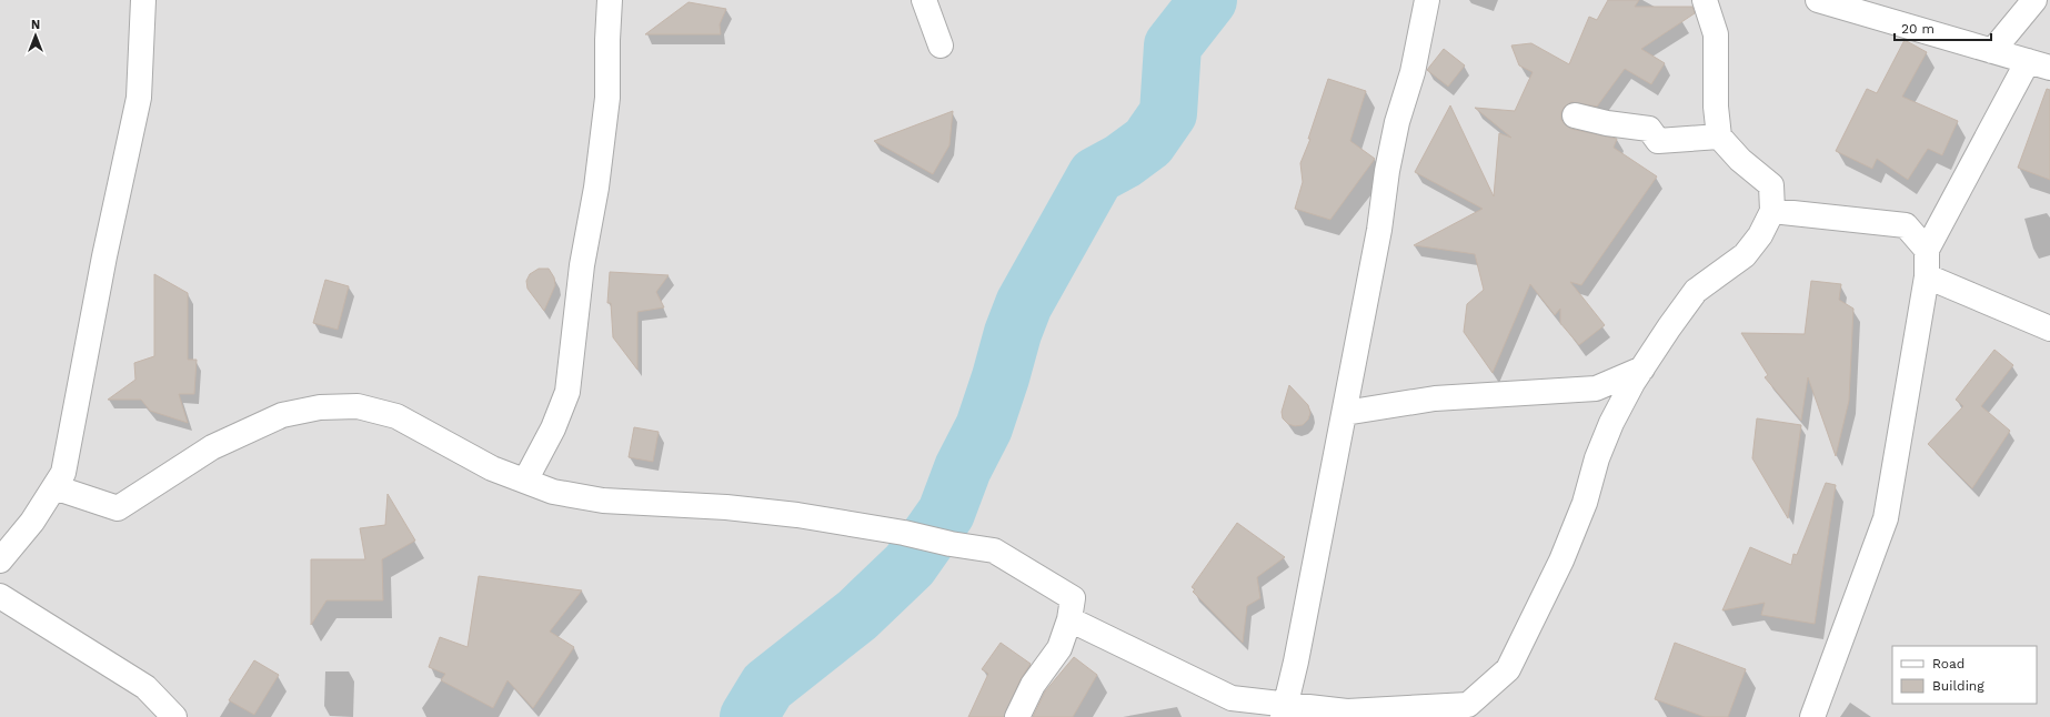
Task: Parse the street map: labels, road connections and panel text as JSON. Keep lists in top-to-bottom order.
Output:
{
  "legend": ["Road", "Building"],
  "scale_bar": "20 m",
  "north": "top"
}
